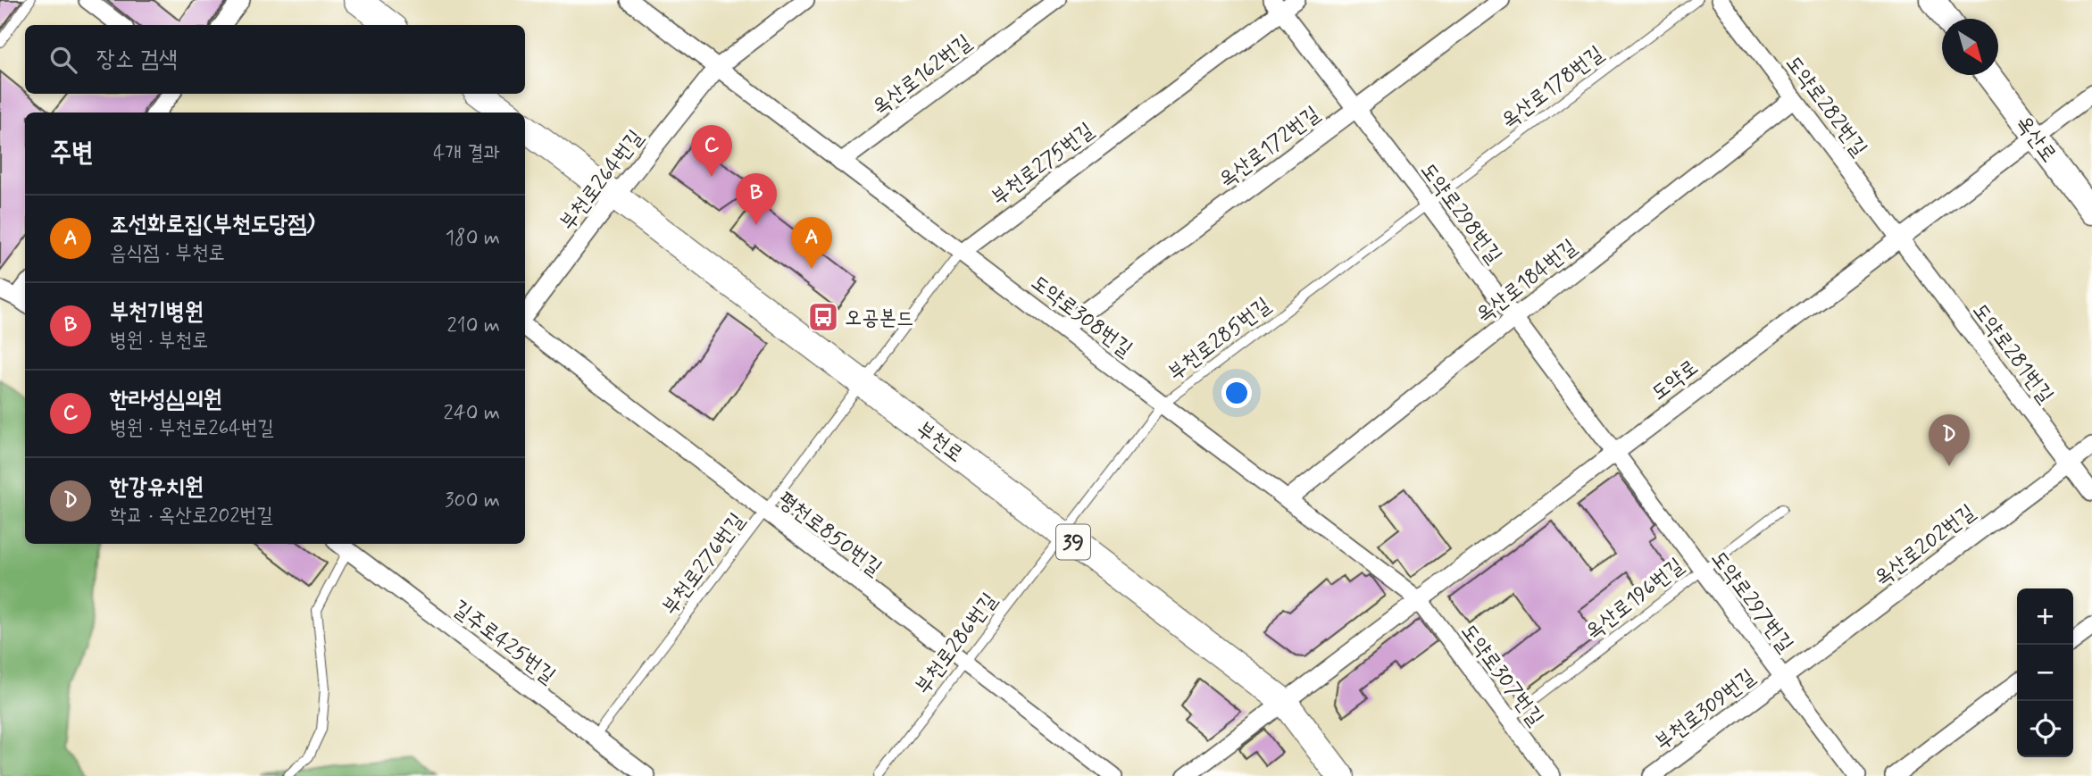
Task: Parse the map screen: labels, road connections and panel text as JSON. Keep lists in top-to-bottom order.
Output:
{
  "streets": {
    "main road": ["부천로", "39"],
    "street": [
      "옥산로162번길",
      "도약로282번길",
      "옥산로",
      "옥산로172번길",
      "부천로275번길",
      "부천로264번길",
      "도약로298번길",
      "옥산로184번길",
      "도약로308번길",
      "도약로281번길",
      "도약로",
      "평천로850번길",
      "옥산로202번길",
      "도약로297번길",
      "길주로425번길",
      "도약로307번길",
      "부천로309번길"
    ],
    "lane": [
      "옥산로178번길",
      "부천로285번길",
      "부천로276번길",
      "옥산로196번길",
      "부천로286번길"
    ]
  },
  "crossings": [
    ["옥산로162번길", "도약로308번길"],
    ["옥산로178번길", "도약로298번길"],
    ["옥산로178번길", "부천로285번길"],
    ["도약로282번길", "옥산로184번길"],
    ["도약로282번길", "도약로281번길"],
    ["도약로282번길", "도약로"],
    ["옥산로", "도약로"],
    ["옥산로172번길", "도약로298번길"],
    ["옥산로172번길", "도약로308번길"],
    ["부천로275번길", "도약로298번길"],
    ["부천로275번길", "도약로308번길"],
    ["부천로275번길", "부천로"],
    ["부천로275번길", "부천로276번길"],
    ["부천로264번길", "도약로308번길"],
    ["부천로264번길", "부천로"],
    ["도약로298번길", "옥산로184번길"],
    ["도약로298번길", "부천로285번길"],
    ["도약로298번길", "도약로"],
    ["도약로298번길", "도약로297번길"],
    ["옥산로184번길", "도약로308번길"],
    ["도약로308번길", "부천로285번길"],
    ["도약로308번길", "도약로"],
    ["도약로308번길", "도약로307번길"],
    ["부천로285번길", "부천로"],
    ["부천로285번길", "부천로286번길"],
    ["도약로281번길", "도약로"],
    ["도약로281번길", "옥산로202번길"],
    ["도약로", "부천로"],
    ["도약로", "도약로297번길"],
    ["도약로", "도약로307번길"],
    ["부천로", "부천로276번길"],
    ["부천로", "부천로286번길"],
    ["평천로850번길", "부천로276번길"],
    ["평천로850번길", "부천로286번길"],
    ["옥산로202번길", "도약로297번길"],
    ["옥산로202번길", "부천로309번길"],
    ["부천로276번길", "길주로425번길"],
    ["옥산로196번길", "도약로297번길"],
    ["옥산로196번길", "도약로307번길"],
    ["도약로297번길", "부천로309번길"]
  ],
  "places": {
    "bus stop": ["오공본드"]
  },
  "north": "bottom right",
  "page": {
    "search": "장소 검색",
    "heading": ["주변", "4개 결과"],
    "pins": [
      "C",
      "B",
      "A",
      "D"
    ],
    "list": [
      {
        "mark": "A",
        "name": "조선화로집(부천도당점)",
        "note": "음식점 · 부천로",
        "value": "180 m"
      },
      {
        "mark": "B",
        "name": "부천기병원",
        "note": "병원 · 부천로",
        "value": "210 m"
      },
      {
        "mark": "C",
        "name": "한라성심의원",
        "note": "병원 · 부천로264번길",
        "value": "240 m"
      },
      {
        "mark": "D",
        "name": "한강유치원",
        "note": "학교 · 옥산로202번길",
        "value": "300 m"
      }
    ],
    "map_buttons": ["+", "−"]
  }
}
